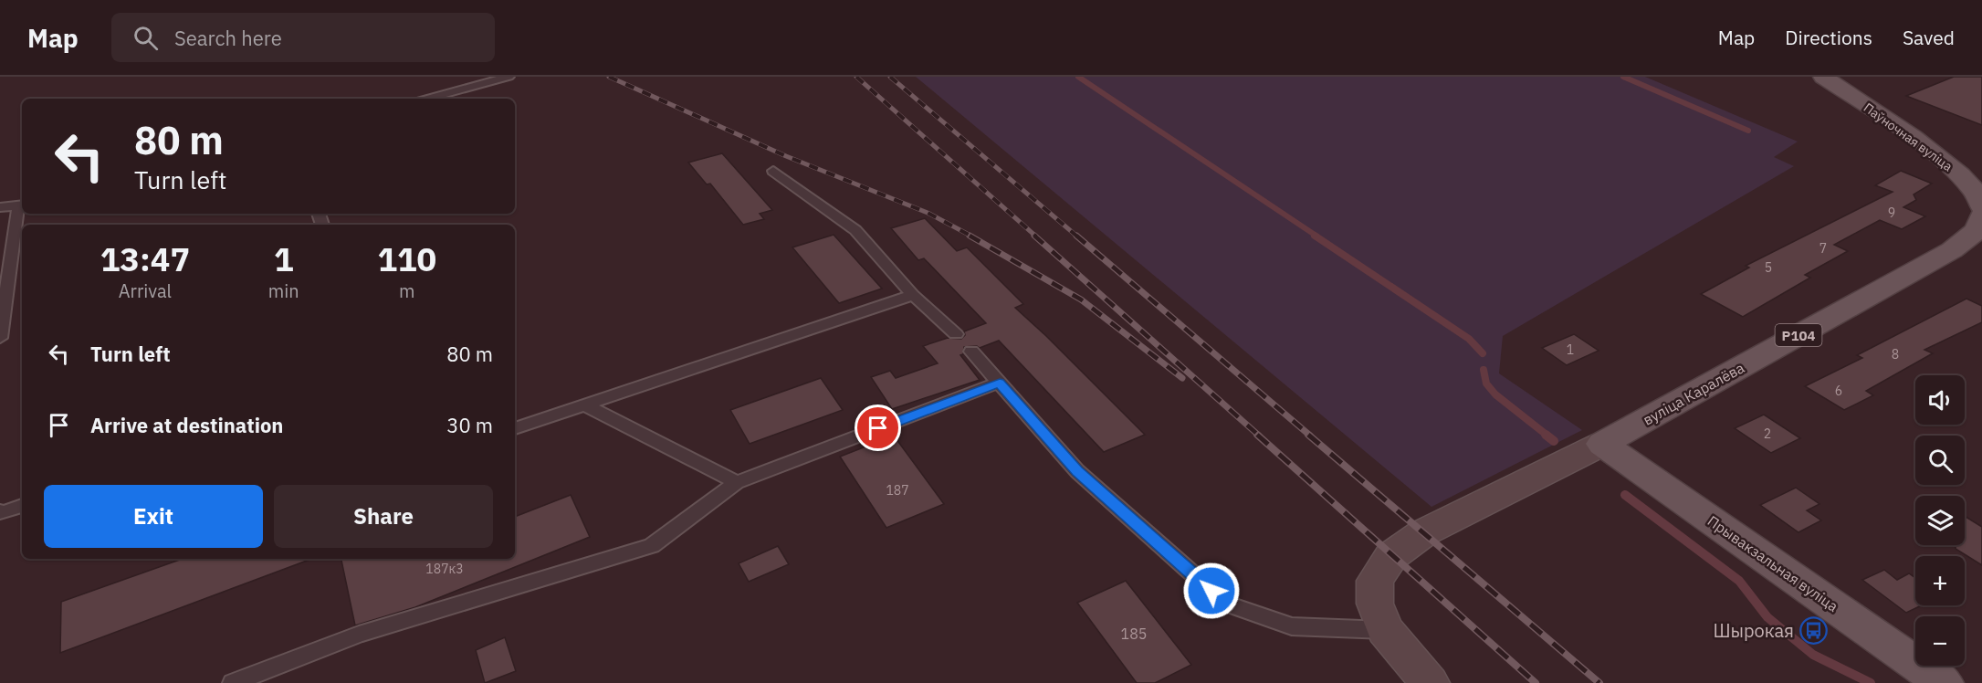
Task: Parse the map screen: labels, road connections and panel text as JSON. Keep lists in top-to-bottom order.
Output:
{
  "streets": {
    "main road": [
      "Паўночная вуліца",
      "Р104",
      "вуліца Каралёва",
      "Прывакзальная вуліца"
    ]
  },
  "crossings": [
    ["вуліца Каралёва", "Прывакзальная вуліца"]
  ],
  "places": {
    "bus stop": ["Шырокая"]
  },
  "house_numbers": [
    "9",
    "7",
    "5",
    "1",
    "8",
    "6",
    "2",
    "187",
    "187к3",
    "185"
  ],
  "page": {
    "header": "Map",
    "search": "Search here",
    "nav": ["Map", "Directions", "Saved"],
    "turn": ["80 m", "Turn left"],
    "eta": [
      "13:47",
      "Arrival",
      "1",
      "min",
      "110",
      "m"
    ],
    "list": [
      {
        "name": "Turn left",
        "value": "80 m"
      },
      {
        "name": "Arrive at destination",
        "value": "30 m"
      }
    ],
    "map_buttons": ["+", "−"],
    "buttons": ["Exit", "Share"]
  }
}
